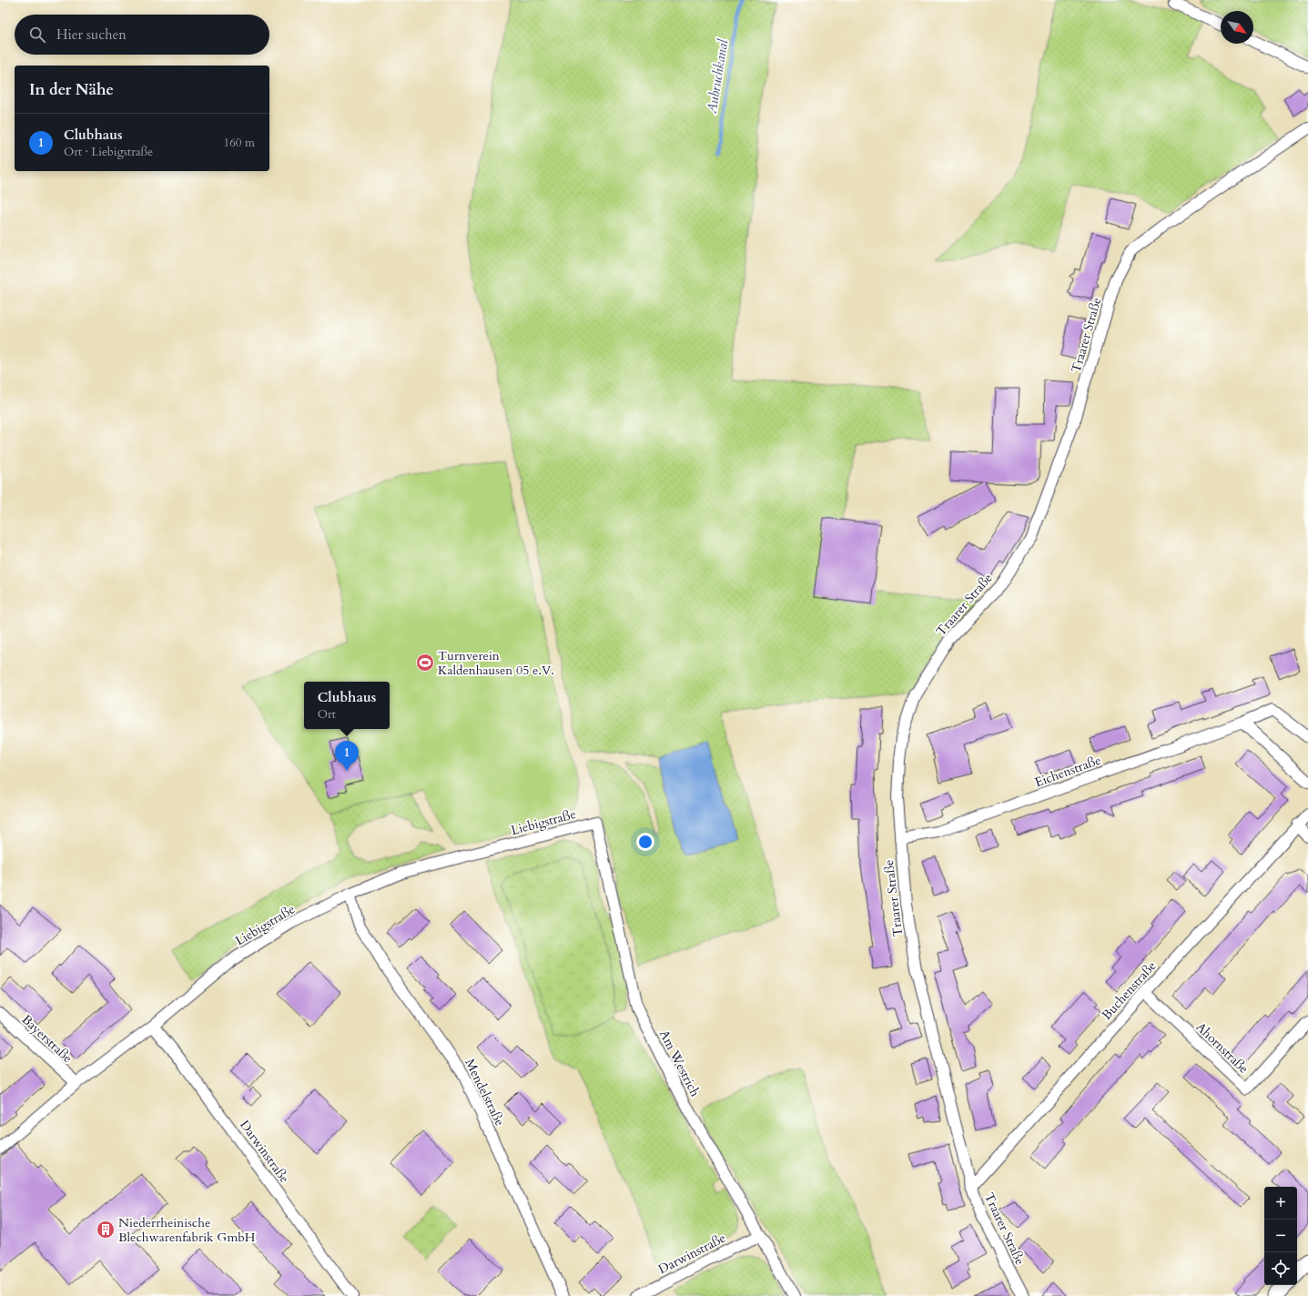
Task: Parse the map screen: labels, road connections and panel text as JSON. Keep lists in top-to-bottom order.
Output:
{
  "streets": {
    "street": [
      "Traarer Straße",
      "Eichenstraße",
      "Liebigstraße",
      "Buchenstraße",
      "Bayerstraße",
      "Ahornstraße",
      "Am Westrich",
      "Mendelstraße",
      "Darwinstraße"
    ]
  },
  "crossings": [
    ["Traarer Straße", "Eichenstraße"],
    ["Traarer Straße", "Buchenstraße"],
    ["Liebigstraße", "Bayerstraße"],
    ["Liebigstraße", "Am Westrich"],
    ["Liebigstraße", "Mendelstraße"],
    ["Liebigstraße", "Darwinstraße"],
    ["Buchenstraße", "Ahornstraße"],
    ["Am Westrich", "Darwinstraße"]
  ],
  "water": ["Aubruchkanal"],
  "places": {
    "sports": ["Turnverein Kaldenhausen 05 e.V."],
    "building": ["Niederrheinische Blechwarenfabrik GmbH"]
  },
  "north": "bottom right",
  "page": {
    "search": "Hier suchen",
    "heading": "In der Nähe",
    "list": [
      {
        "mark": "1",
        "name": "Clubhaus",
        "note": "Ort · Liebigstraße",
        "value": "160 m"
      }
    ],
    "popup": ["Clubhaus", "Ort"],
    "pins": "1",
    "map_buttons": ["+", "−"]
  }
}
